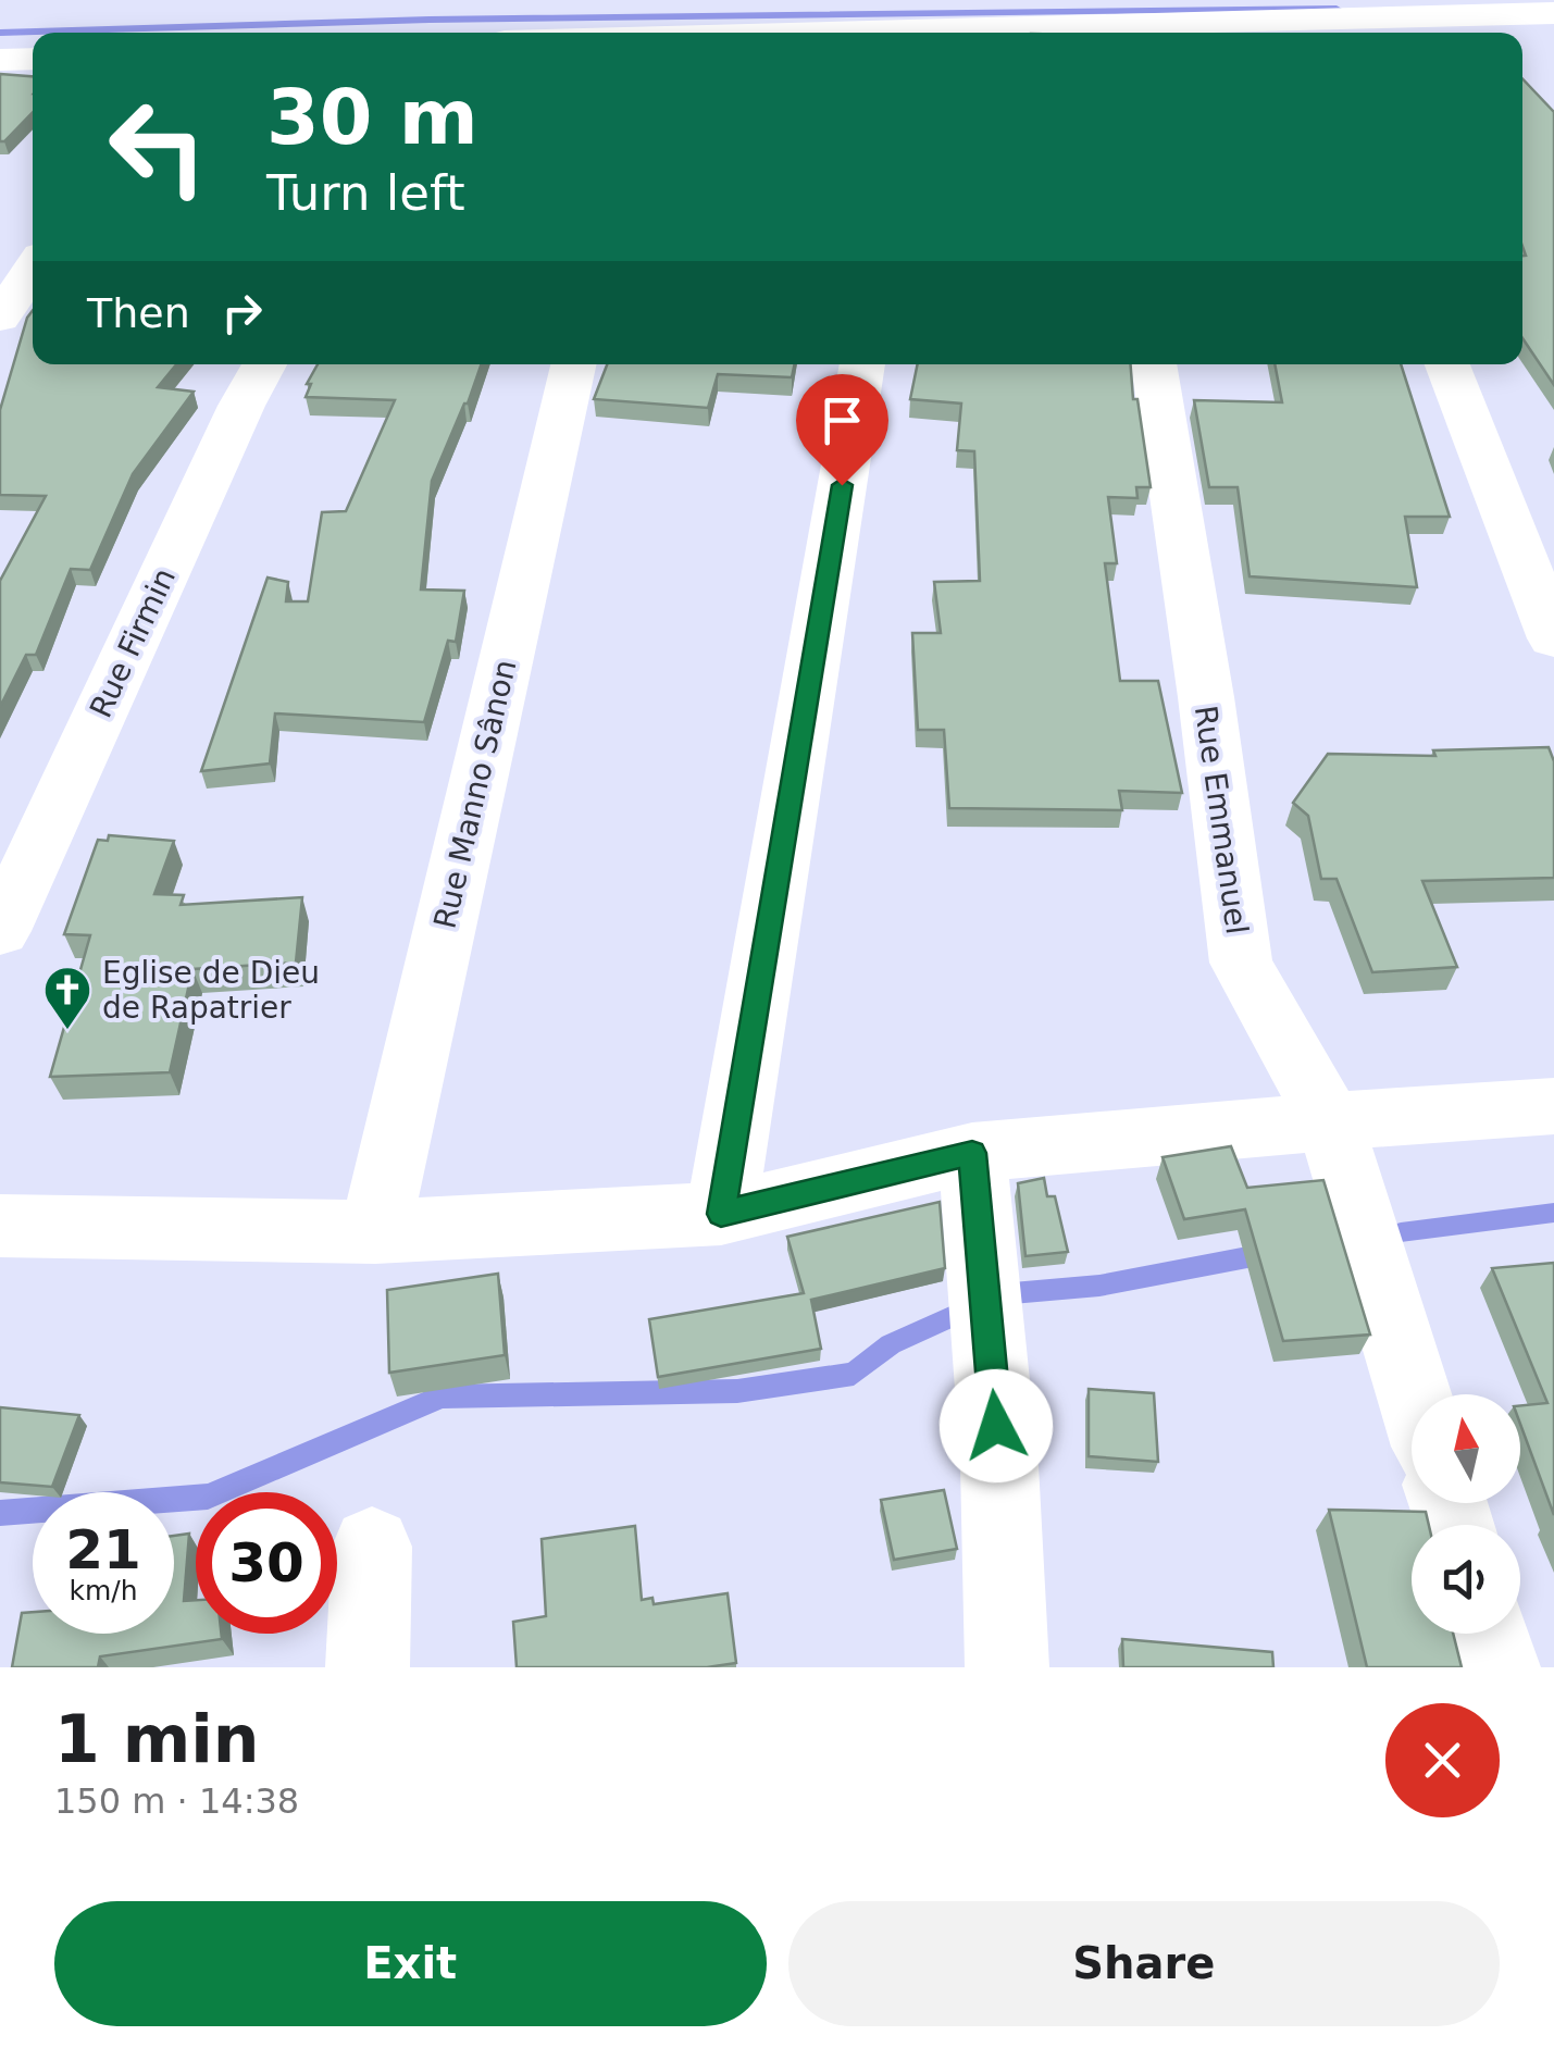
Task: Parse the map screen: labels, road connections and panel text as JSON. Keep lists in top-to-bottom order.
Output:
{
  "streets": {
    "street": ["Rue Firmin", "Rue Manno Sânon", "Rue Emmanuel"]
  },
  "places": {
    "church": ["Eglise de Dieu de Rapatrier"]
  },
  "north": "top",
  "page": {
    "turn": ["30 m", "Turn left"],
    "then": "Then",
    "speed": "21 km/h",
    "limit": "30",
    "heading": ["1 min", "150 m · 14:38"],
    "buttons": ["Exit", "Share"]
  }
}
